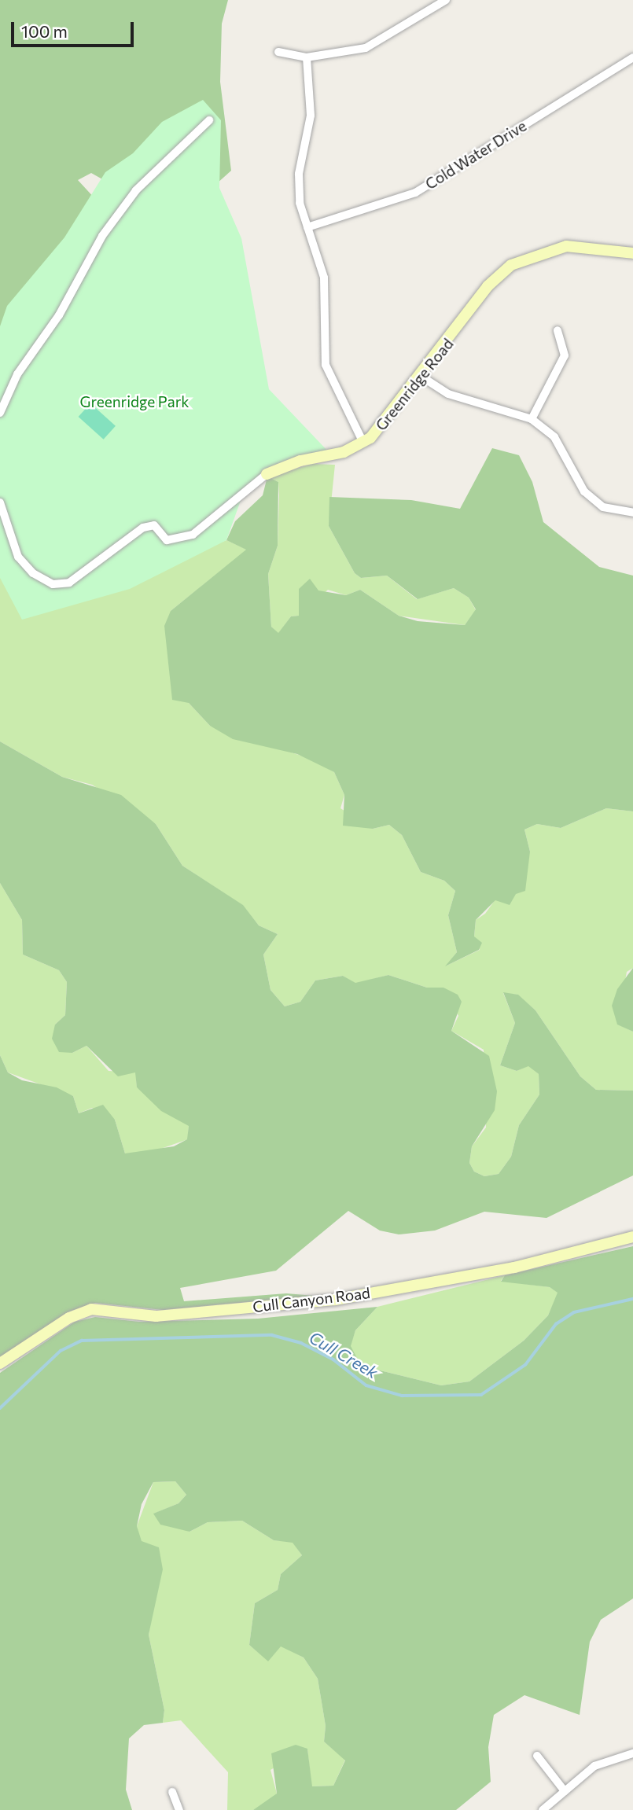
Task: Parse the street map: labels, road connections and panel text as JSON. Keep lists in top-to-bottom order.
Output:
{
  "streets": {
    "street": ["Cold Water Drive", "Greenridge Road", "Cull Canyon Road"]
  },
  "water": ["Cull Creek"],
  "parks": ["Greenridge Park"],
  "scale_bar": "100 m"
}
